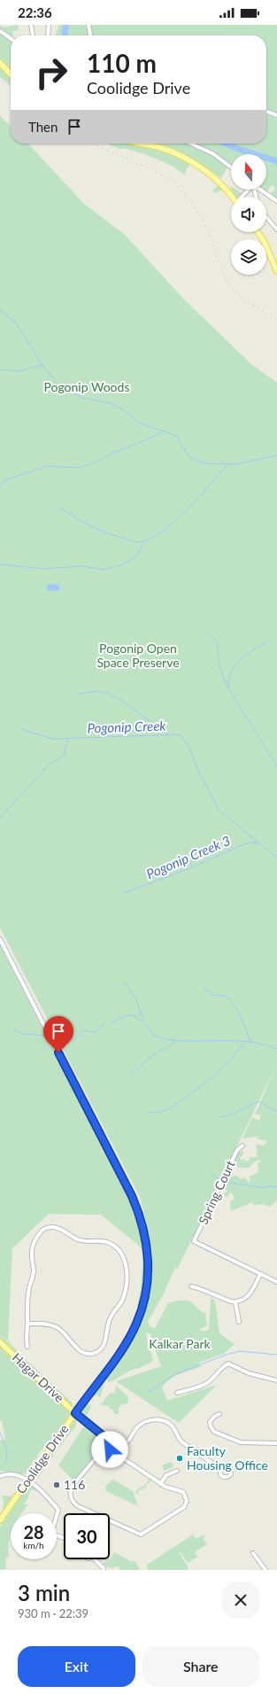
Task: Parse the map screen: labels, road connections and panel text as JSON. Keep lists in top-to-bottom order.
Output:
{
  "streets": {
    "main road": ["Hagar Drive", "Coolidge Drive"],
    "street": ["Spring Court"]
  },
  "crossings": [
    ["Hagar Drive", "Coolidge Drive"]
  ],
  "water": ["Pogonip Creek", "Pogonip Creek 3"],
  "parks": ["Pogonip Woods", "Pogonip Open Space Preserve", "Kalkar Park"],
  "places": ["Faculty Housing Office", "116"],
  "north": "top",
  "page": {
    "status": "22:36",
    "turn": ["110 m", "Coolidge Drive"],
    "then": "Then",
    "speed": "28 km/h",
    "limit": "30",
    "heading": ["3 min", "930 m · 22:39"],
    "buttons": ["Exit", "Share"]
  }
}
